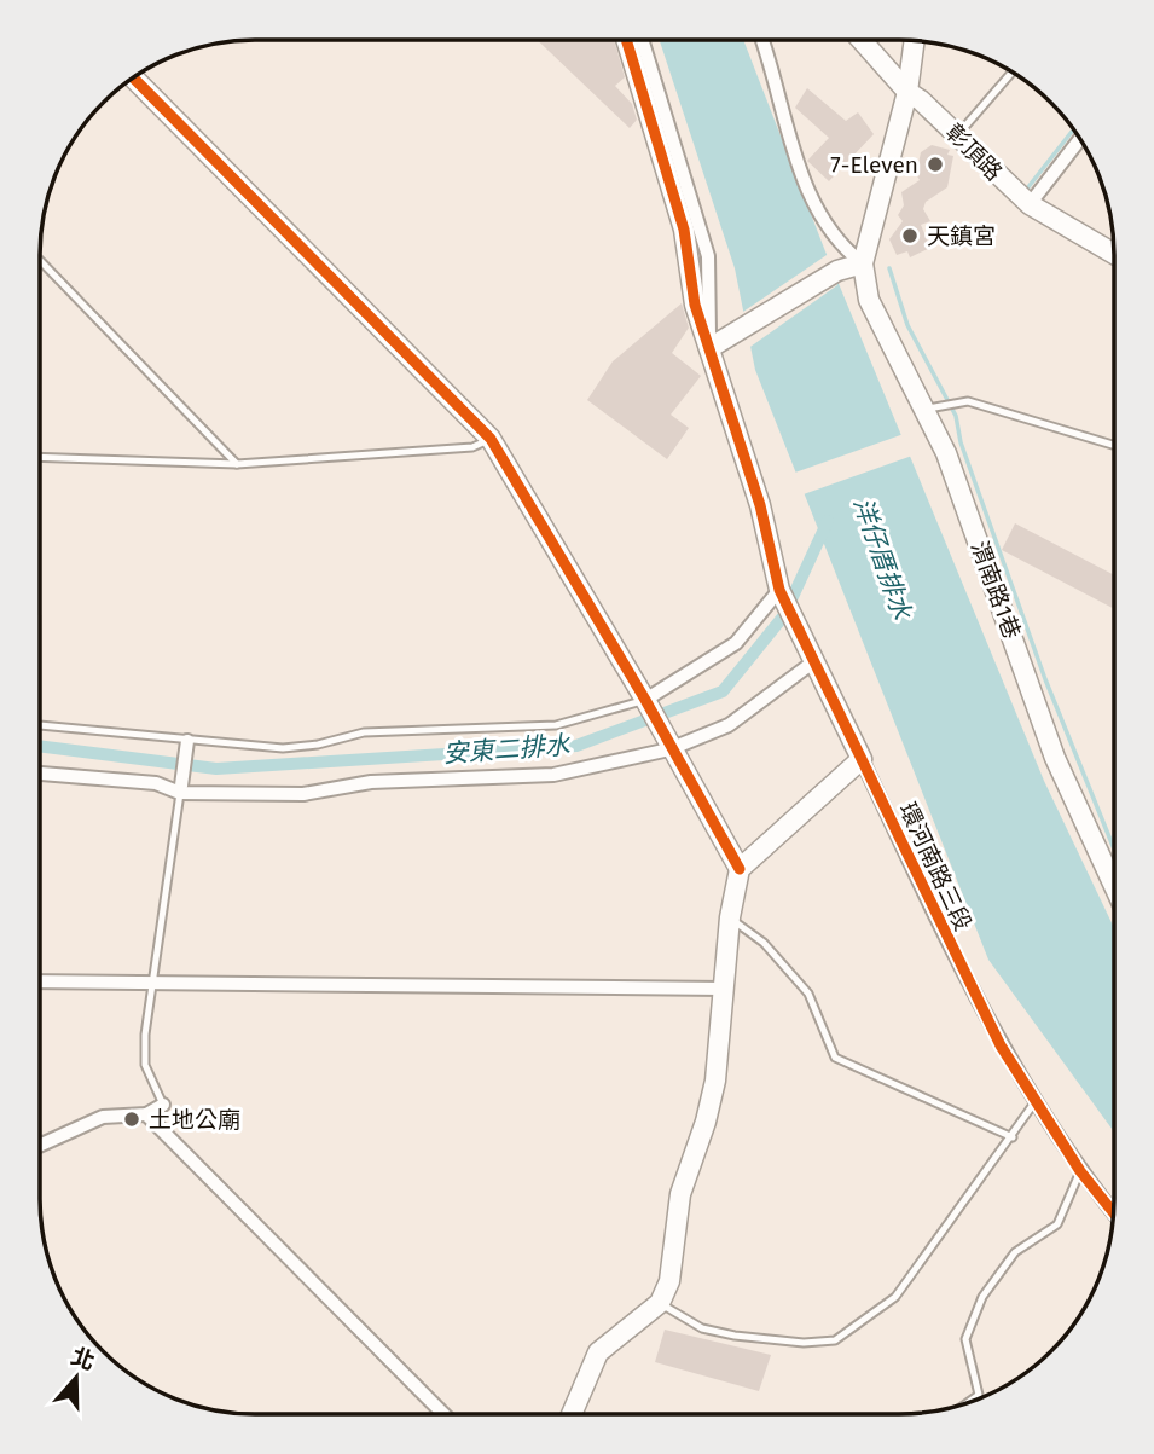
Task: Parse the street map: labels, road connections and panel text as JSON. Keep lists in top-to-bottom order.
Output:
{
  "streets": {
    "street": ["彰頂路", "渭南路1巷", "環河南路三段"]
  },
  "water": ["洋仔厝排水", "安東二排水"],
  "places": ["7-Eleven", "天鎮宮", "土地公廟"],
  "north": "top"
}
